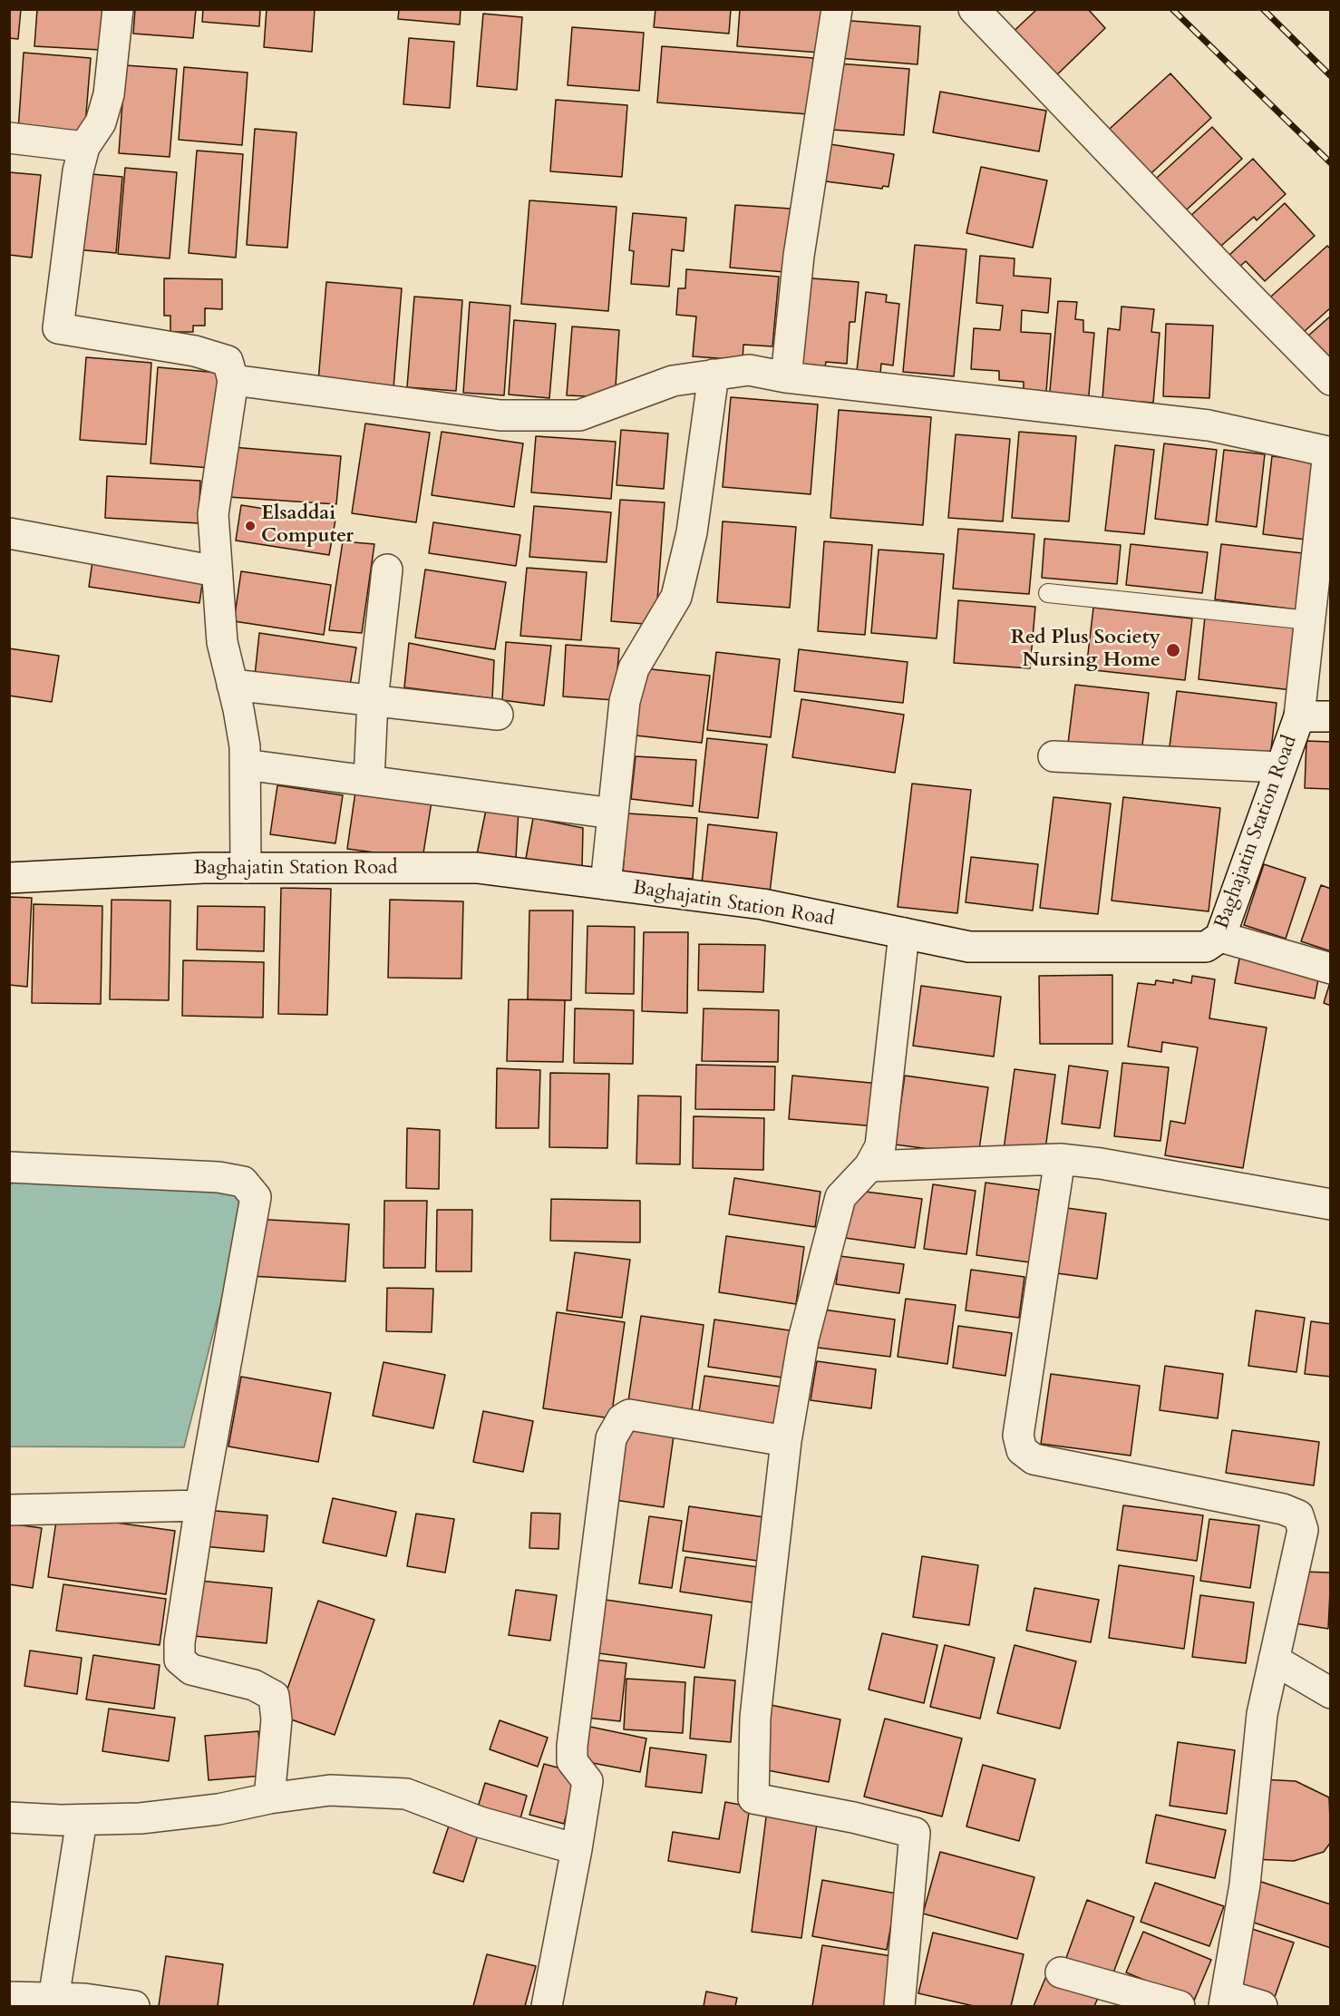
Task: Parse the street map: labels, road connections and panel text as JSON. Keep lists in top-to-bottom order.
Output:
{
  "streets": {
    "street": ["Baghajatin Station Road"]
  },
  "places": ["Elsaddai Computer", "Red Plus Society Nursing Home"]
}
